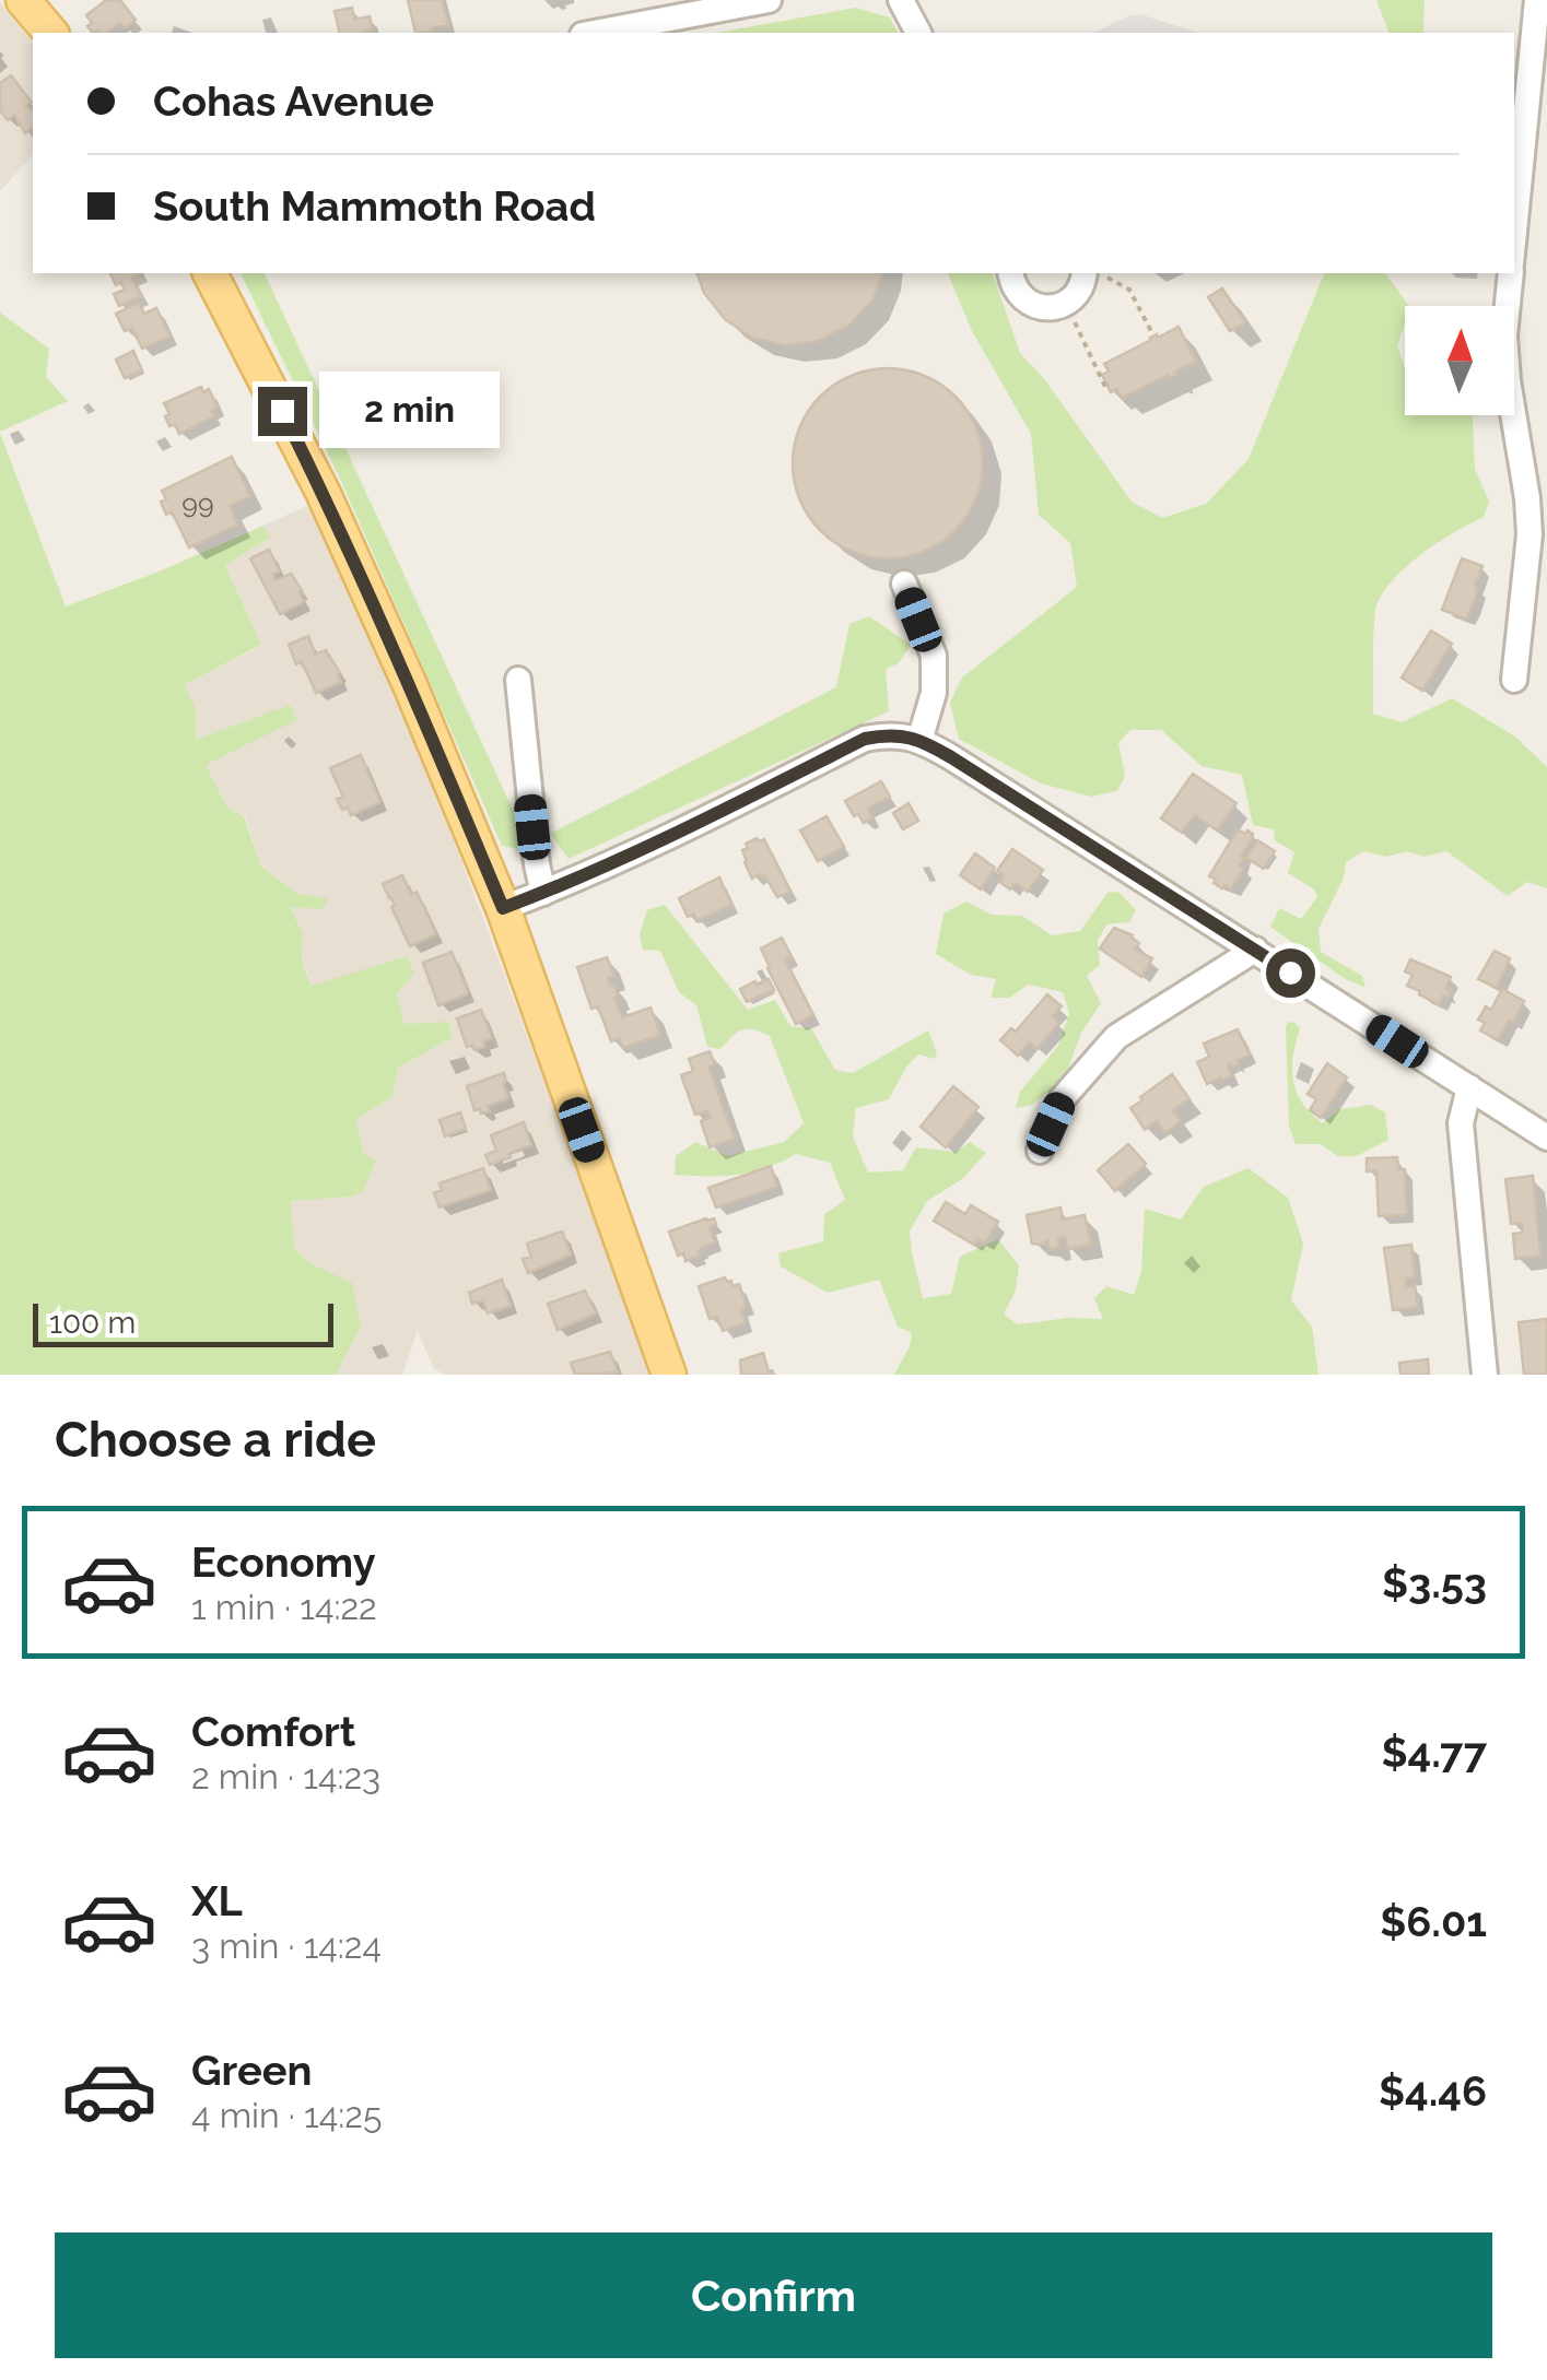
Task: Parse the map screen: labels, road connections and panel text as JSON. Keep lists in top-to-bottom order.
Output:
{
  "house_numbers": ["99"],
  "scale_bar": "100 m",
  "north": "top",
  "page": {
    "banner": ["Cohas Avenue", "South Mammoth Road"],
    "bubble": "2 min",
    "scale": "100 m",
    "heading": "Choose a ride",
    "list": [
      {
        "name": "Economy",
        "note": "1 min · 14:22",
        "value": "$3.53"
      },
      {
        "name": "Comfort",
        "note": "2 min · 14:23",
        "value": "$4.77"
      },
      {
        "name": "XL",
        "note": "3 min · 14:24",
        "value": "$6.01"
      },
      {
        "name": "Green",
        "note": "4 min · 14:25",
        "value": "$4.46"
      }
    ],
    "buttons": "Confirm"
  }
}
